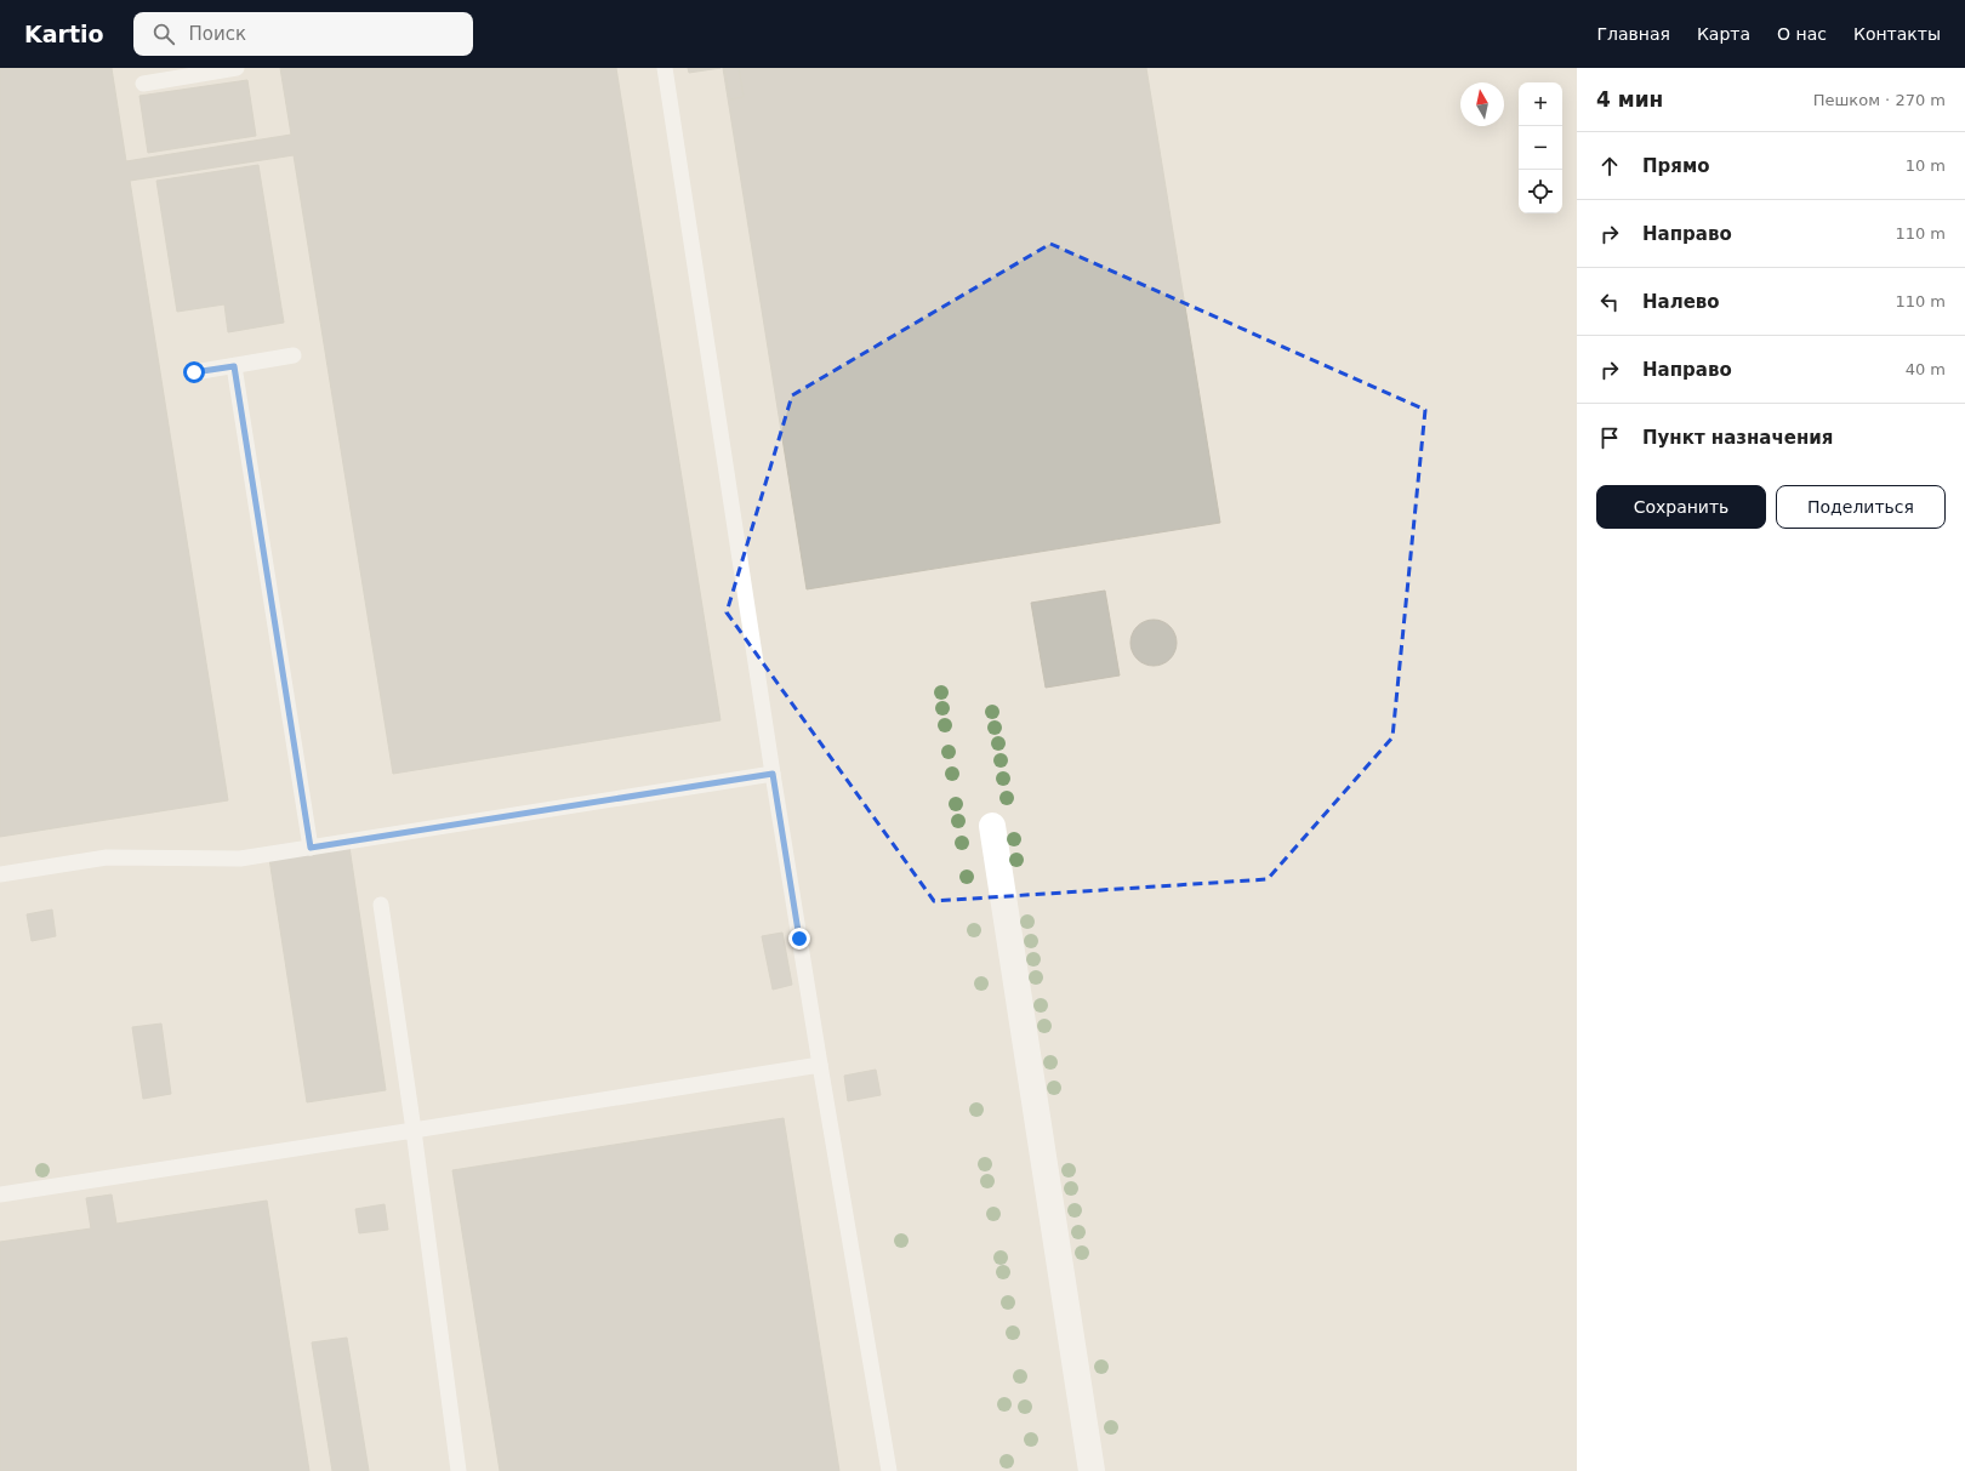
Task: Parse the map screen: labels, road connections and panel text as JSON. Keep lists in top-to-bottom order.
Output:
{
  "north": "top",
  "page": {
    "header": "Kartio",
    "search": "Поиск",
    "nav": [
      "Главная",
      "Карта",
      "О нас",
      "Контакты"
    ],
    "heading": ["4 мин", "Пешком · 270 m"],
    "map_buttons": ["+", "−"],
    "list": [
      ["Прямо", "10 m"],
      ["Направо", "110 m"],
      ["Налево", "110 m"],
      ["Направо", "40 m"],
      "Пункт назначения"
    ],
    "buttons": ["Сохранить", "Поделиться"]
  }
}
